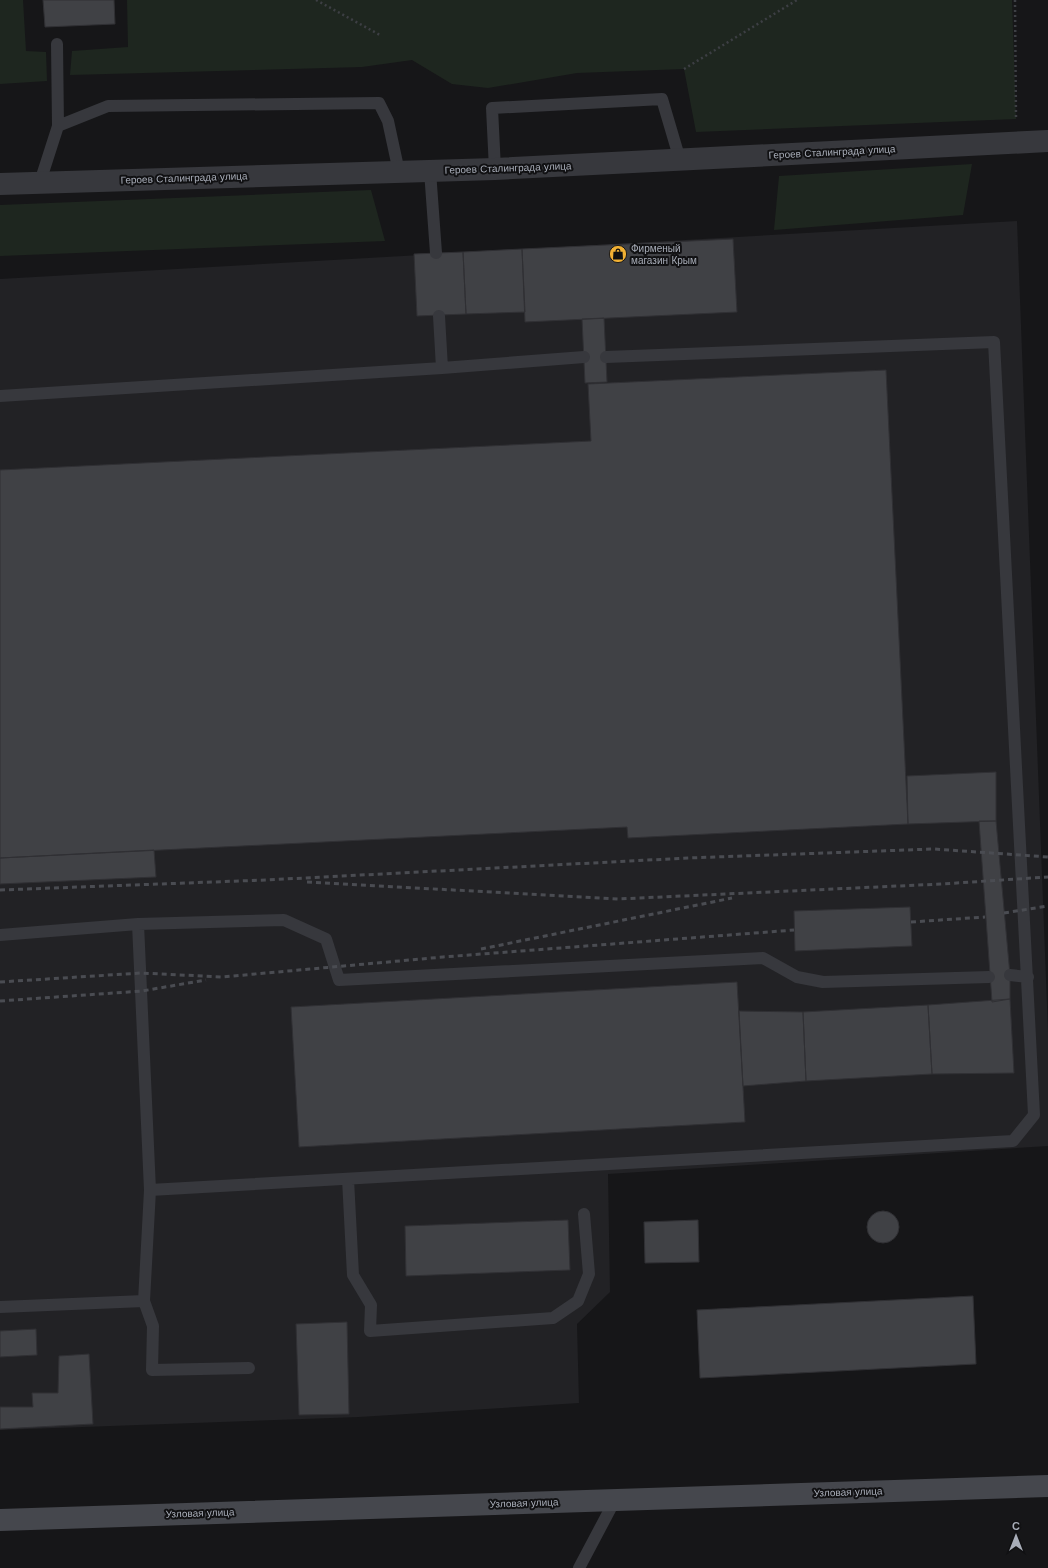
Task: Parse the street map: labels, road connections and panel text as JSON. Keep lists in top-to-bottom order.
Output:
{
  "streets": {
    "street": ["Героев Сталинграда улица", "Узловая улица"]
  },
  "places": {
    "shop": ["Фирменый магазин Крым"]
  },
  "north": "top"
}
